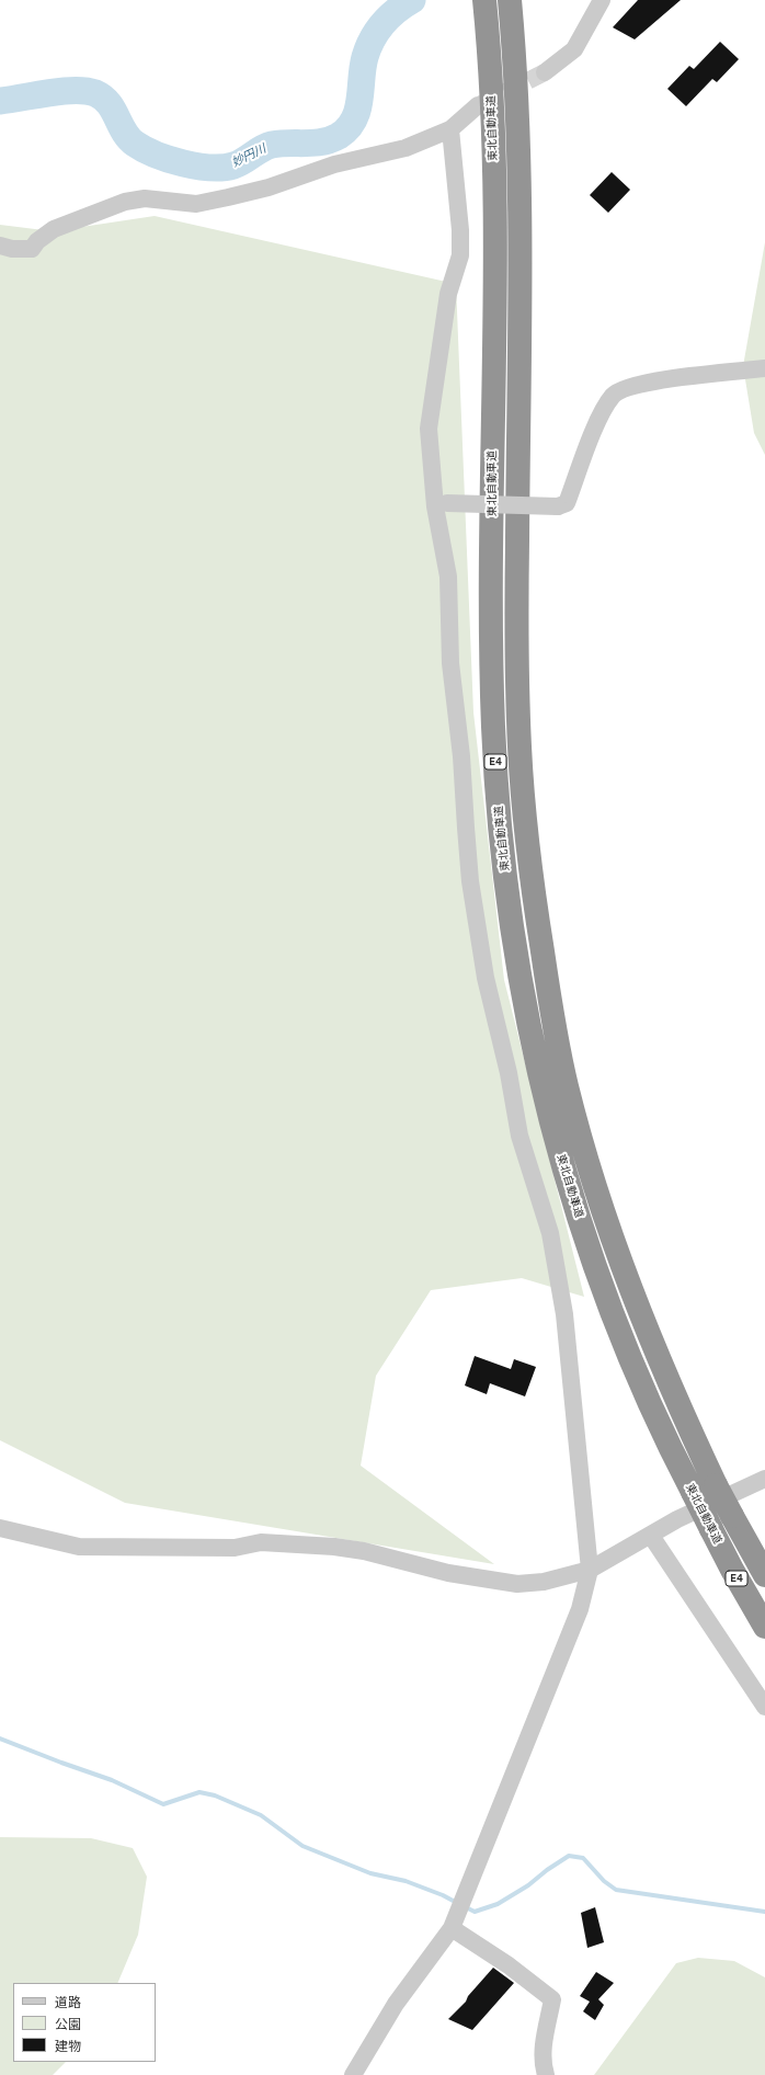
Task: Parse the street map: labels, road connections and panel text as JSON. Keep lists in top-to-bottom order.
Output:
{
  "streets": {
    "highway": ["東北自動車道", "E4"]
  },
  "water": ["妙円川"],
  "legend": ["道路", "公園", "建物"]
}
